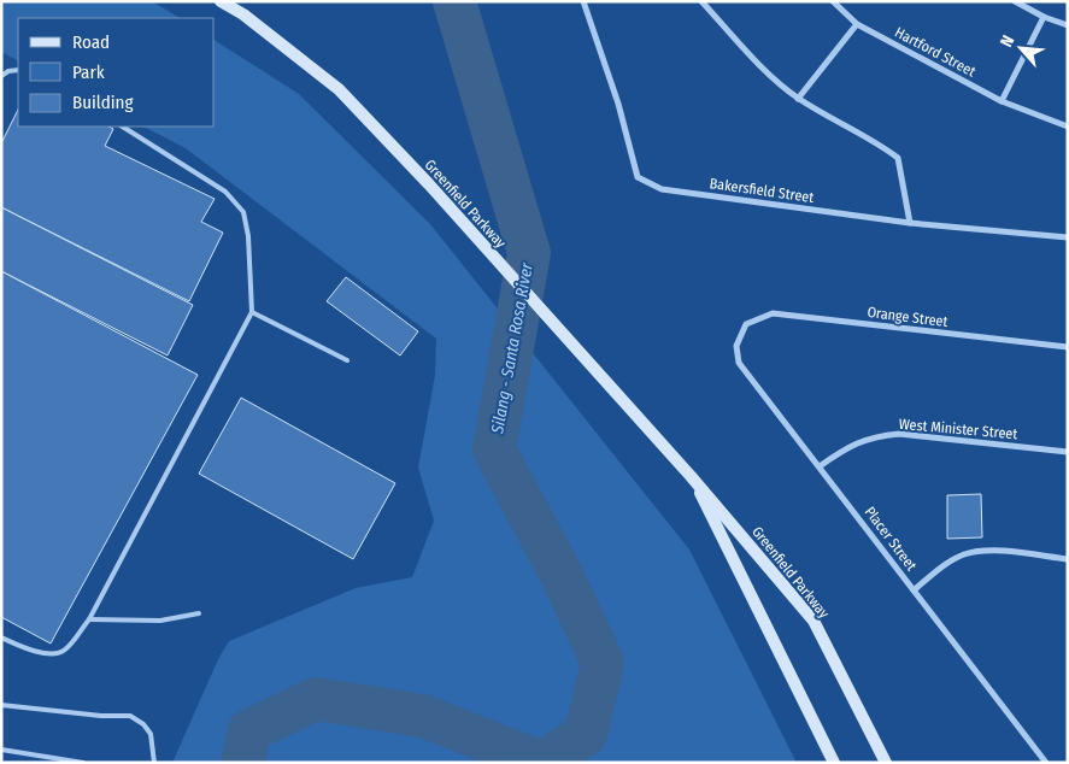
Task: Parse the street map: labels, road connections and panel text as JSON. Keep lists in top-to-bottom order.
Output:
{
  "streets": {
    "main road": ["Greenfield Parkway"],
    "street": [
      "Hartford Street",
      "Bakersfield Street",
      "Orange Street",
      "West Minister Street",
      "Placer Street"
    ]
  },
  "crossings": [
    ["Orange Street", "Placer Street"],
    ["West Minister Street", "Placer Street"]
  ],
  "water": ["Silang - Santa Rosa River"],
  "legend": ["Road", "Park", "Building"],
  "north": "top left"
}
